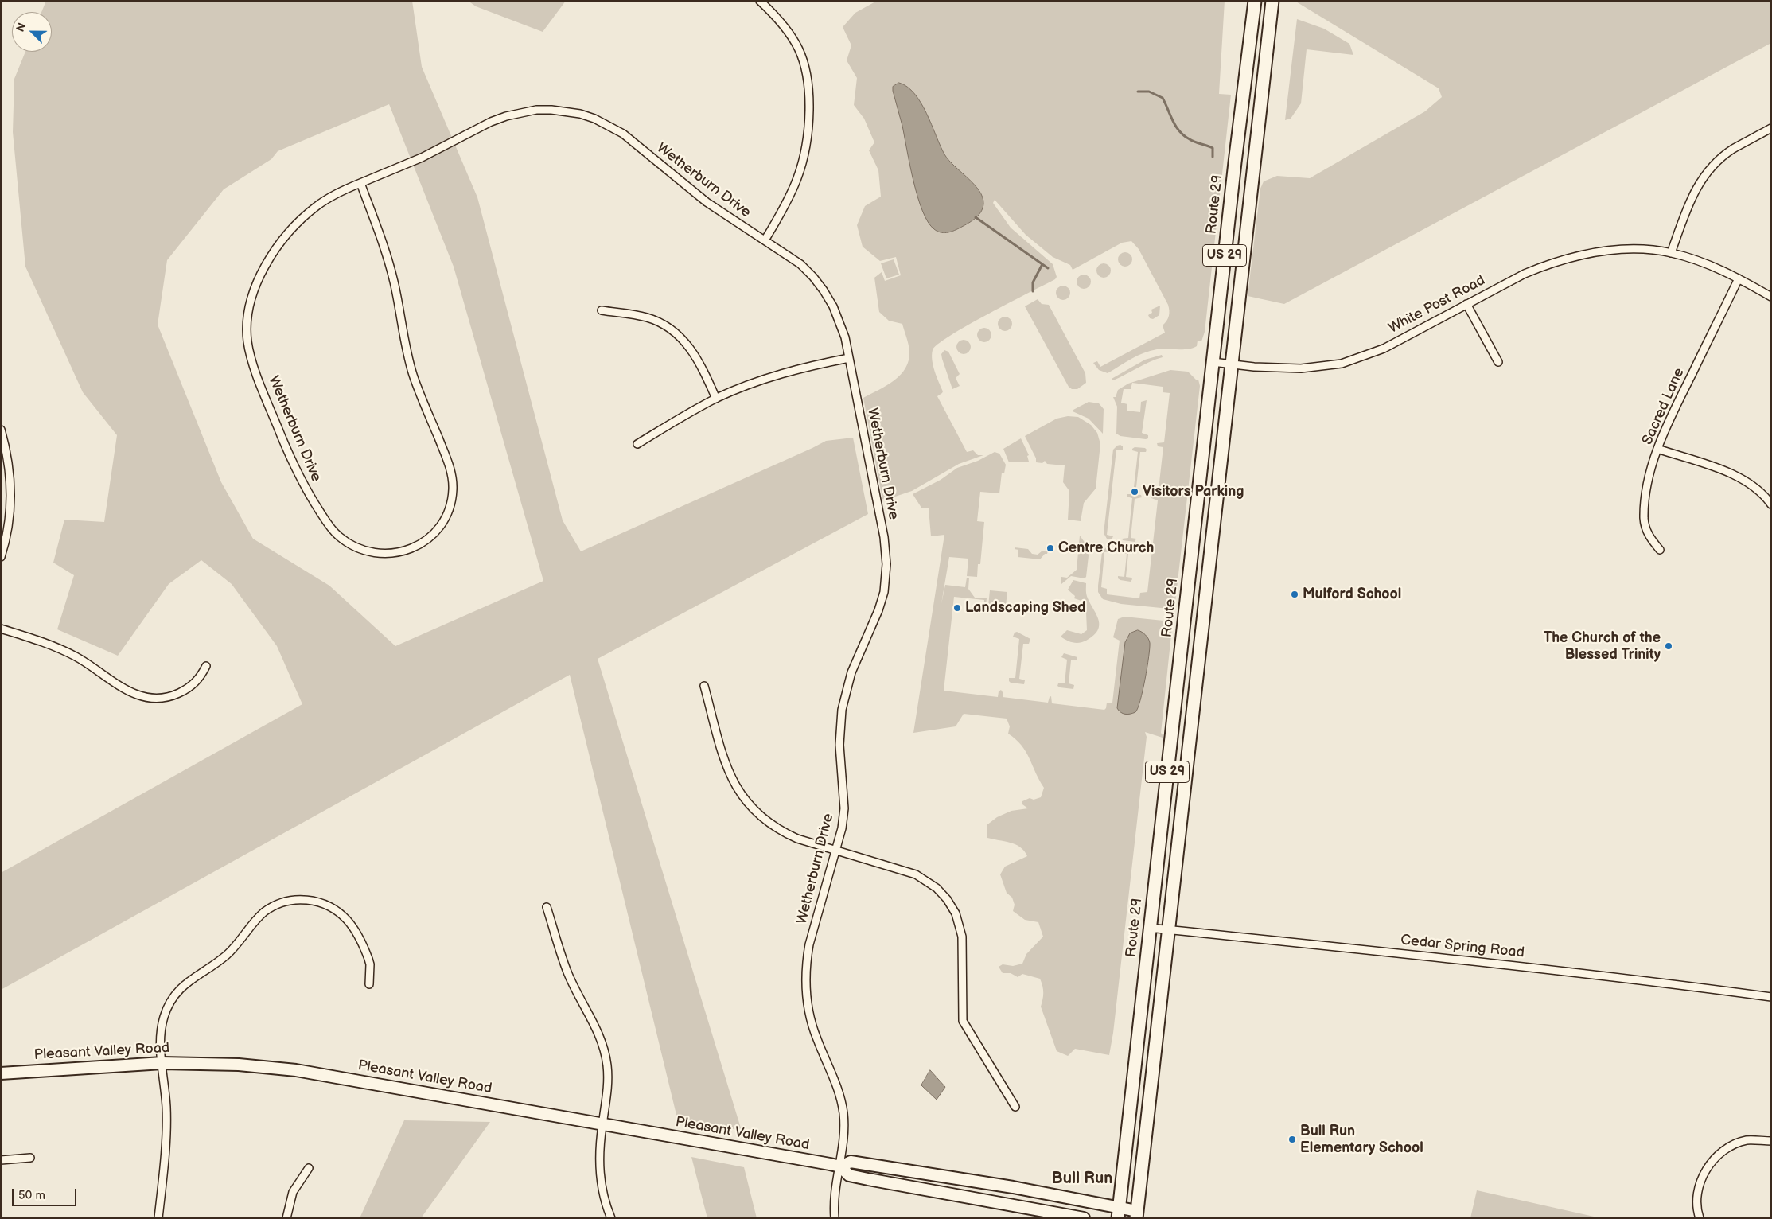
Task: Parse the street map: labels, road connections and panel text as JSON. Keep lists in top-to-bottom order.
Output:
{
  "streets": {
    "main road": ["Route 29", "US 29", "Pleasant Valley Road"],
    "street": [
      "Wetherburn Drive",
      "White Post Road",
      "Sacred Lane",
      "Cedar Spring Road"
    ]
  },
  "crossings": [
    ["Wetherburn Drive", "Pleasant Valley Road"],
    ["Route 29", "White Post Road"],
    ["Route 29", "Cedar Spring Road"],
    ["Route 29", "Pleasant Valley Road"],
    ["US 29", "White Post Road"],
    ["US 29", "Cedar Spring Road"],
    ["US 29", "Pleasant Valley Road"],
    ["White Post Road", "Sacred Lane"]
  ],
  "districts": ["Bull Run"],
  "places": [
    "Visitors Parking",
    "Centre Church",
    "Mulford School",
    "Landscaping Shed",
    "The Church of the Blessed Trinity",
    "Bull Run Elementary School"
  ],
  "scale_bar": "50 m",
  "north": "top left"
}
